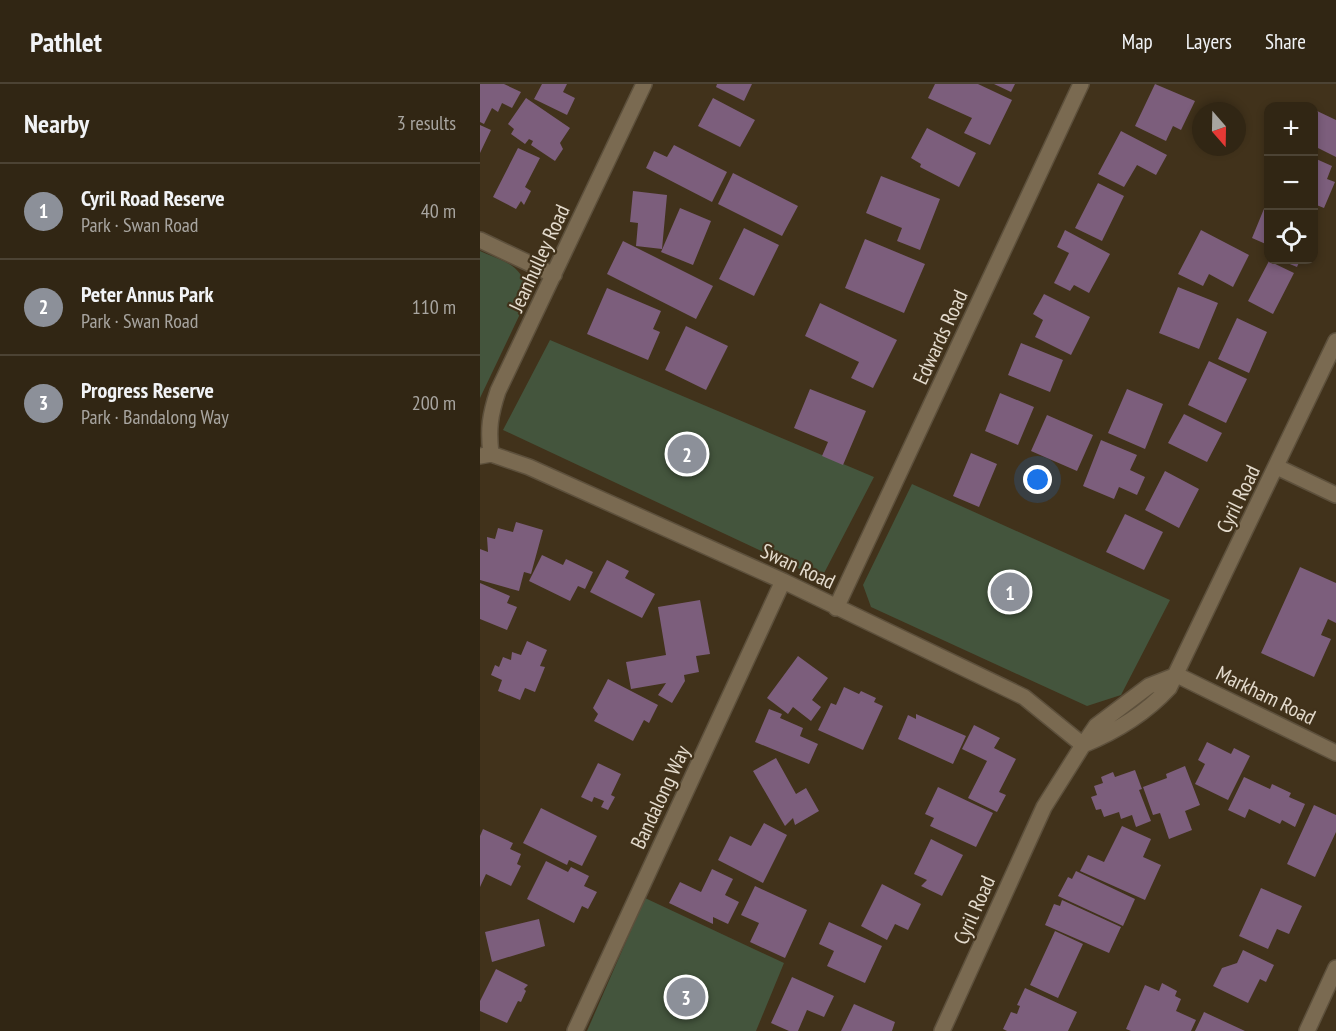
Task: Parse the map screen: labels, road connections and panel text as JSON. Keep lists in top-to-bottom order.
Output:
{
  "streets": {
    "street": [
      "Jeanhulley Road",
      "Edwards Road",
      "Cyril Road",
      "Swan Road",
      "Markham Road",
      "Bandalong Way"
    ]
  },
  "crossings": [
    ["Jeanhulley Road", "Swan Road"],
    ["Edwards Road", "Swan Road"],
    ["Cyril Road", "Swan Road"],
    ["Cyril Road", "Markham Road"],
    ["Swan Road", "Bandalong Way"]
  ],
  "north": "bottom",
  "page": {
    "header": "Pathlet",
    "nav": ["Map", "Layers", "Share"],
    "heading": ["Nearby", "3 results"],
    "map_buttons": ["+", "−"],
    "list": [
      {
        "mark": "1",
        "name": "Cyril Road Reserve",
        "note": "Park · Swan Road",
        "value": "40 m"
      },
      {
        "mark": "2",
        "name": "Peter Annus Park",
        "note": "Park · Swan Road",
        "value": "110 m"
      },
      {
        "mark": "3",
        "name": "Progress Reserve",
        "note": "Park · Bandalong Way",
        "value": "200 m"
      }
    ],
    "pins": ["2", "1", "3"]
  }
}
